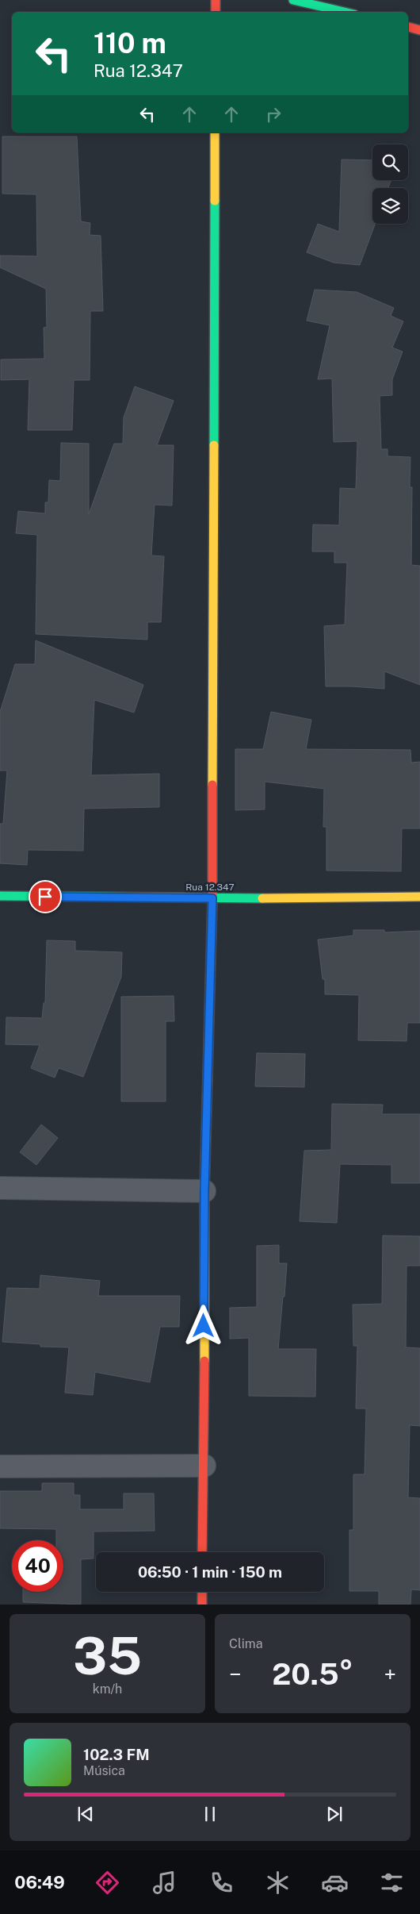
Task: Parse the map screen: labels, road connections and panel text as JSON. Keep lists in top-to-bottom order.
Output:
{
  "streets": {
    "street": ["Rua 12.347"]
  },
  "page": {
    "turn": ["110 m", "Rua 12.347"],
    "limit": "40",
    "trip": "06:50 · 1 min · 150 m",
    "tile": [
      ["35", "km/h"],
      "Clima"
    ],
    "heat": ["−", "20.5°", "+"],
    "song": ["102.3 FM", "Música"],
    "tabs": "06:49"
  }
}
